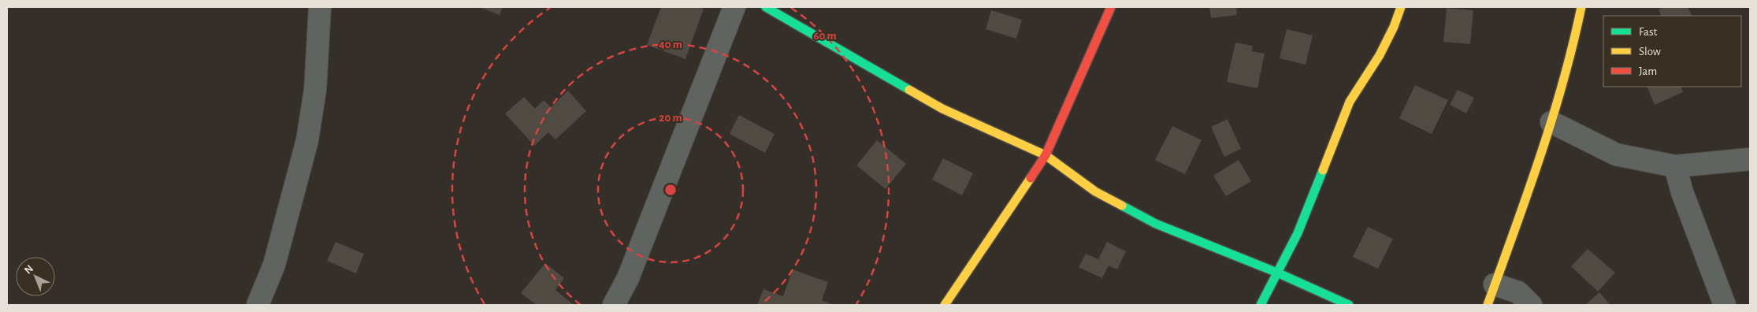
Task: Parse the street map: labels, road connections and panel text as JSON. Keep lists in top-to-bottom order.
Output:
{
  "legend": ["Fast", "Slow", "Jam"],
  "north": "top left",
  "rings": ["60 m", "40 m", "20 m"]
}
